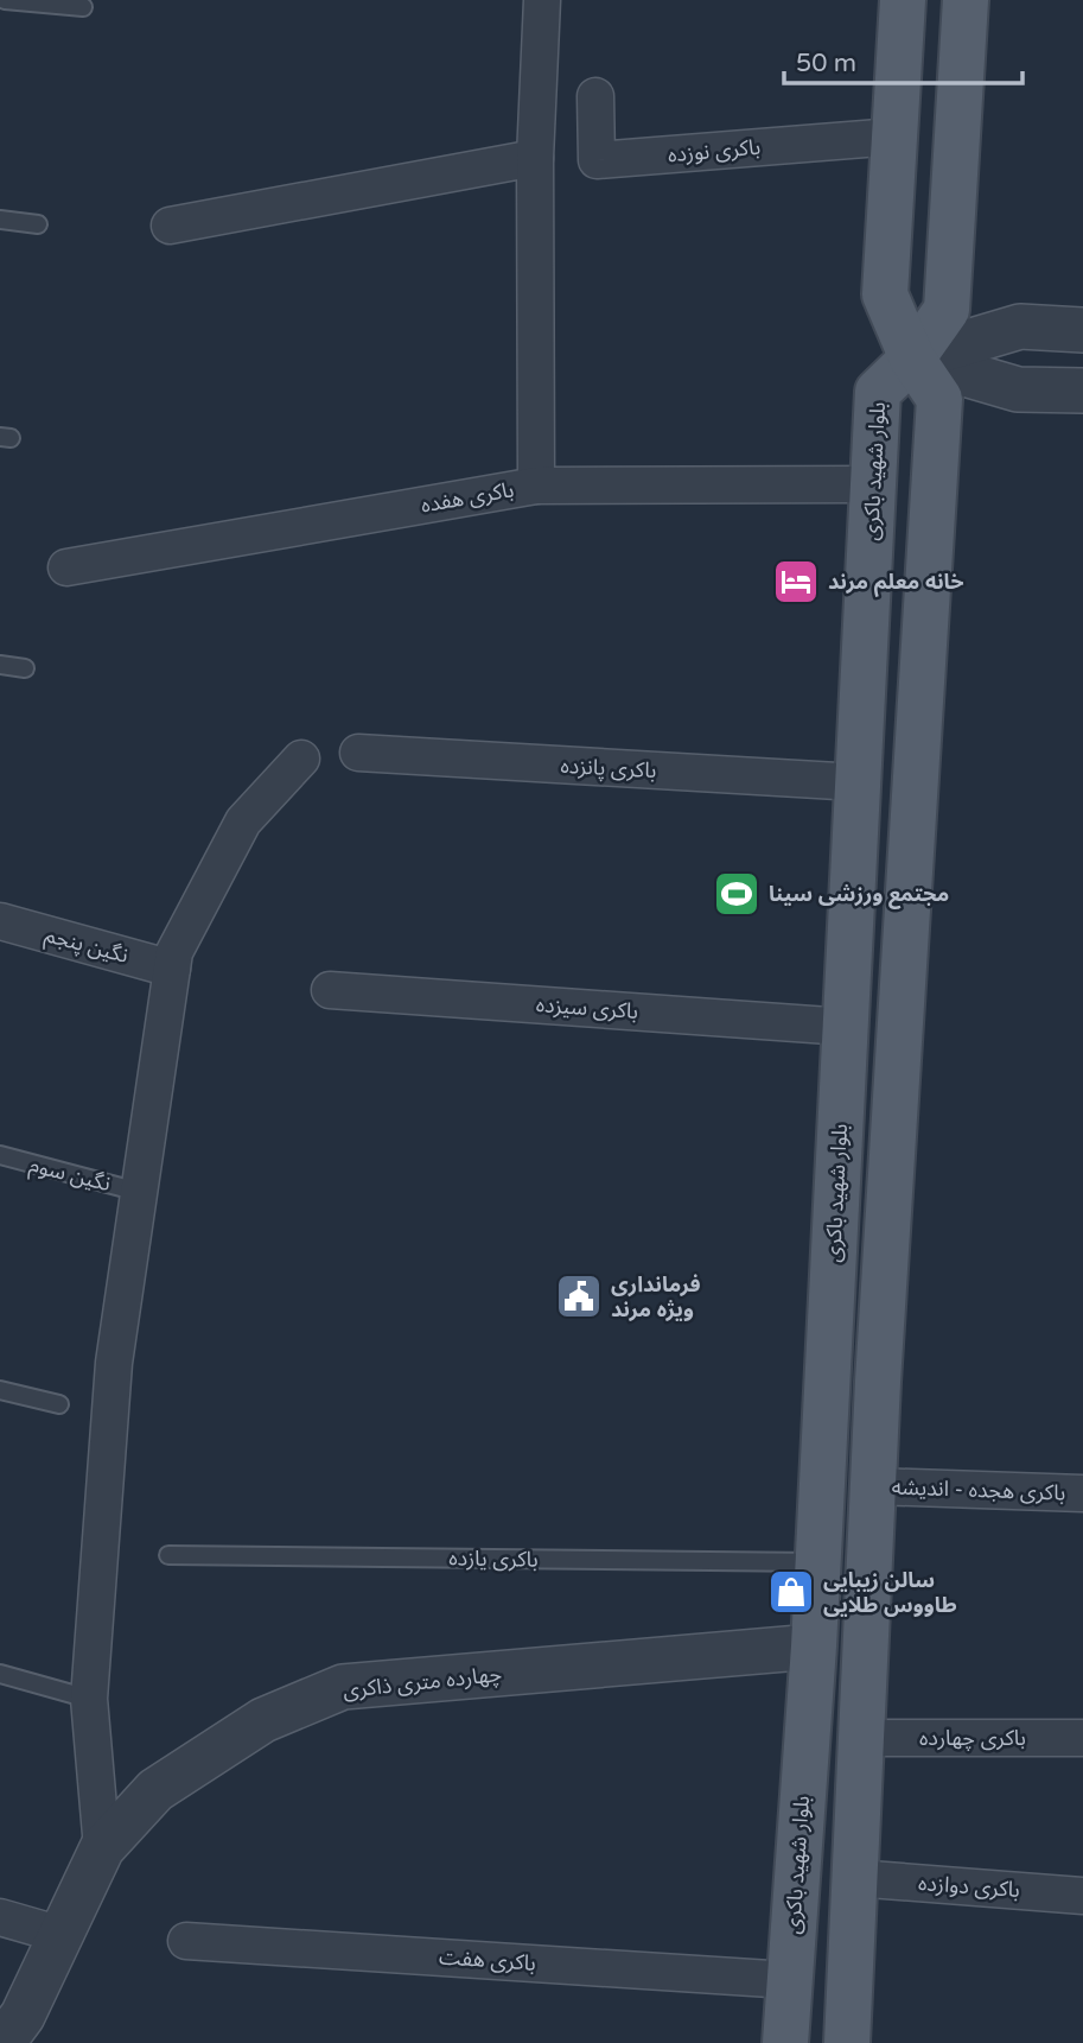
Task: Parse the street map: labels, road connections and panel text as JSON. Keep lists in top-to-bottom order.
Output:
{
  "streets": {
    "main road": ["بلوار شهید باکری"],
    "street": [
      "باکری نوزده",
      "باکری هفده",
      "باکری پانزده",
      "نگین پنجم",
      "باکری سیزده",
      "باکری هجده - اندیشه",
      "چهارده متری ذاکری",
      "باکری چهارده",
      "باکری دوازده",
      "باکری هفت"
    ],
    "lane": ["نگین سوم", "باکری یازده"]
  },
  "crossings": [
    ["بلوار شهید باکری", "باکری هفده"],
    ["بلوار شهید باکری", "باکری پانزده"],
    ["بلوار شهید باکری", "باکری سیزده"],
    ["بلوار شهید باکری", "باکری یازده"],
    ["بلوار شهید باکری", "چهارده متری ذاکری"],
    ["بلوار شهید باکری", "باکری هفت"]
  ],
  "places": {
    "hotel": ["خانه معلم مرند"],
    "sports": ["مجتمع ورزشی سینا"],
    "public building": ["فرمانداری ویژه مرند"],
    "shop": ["سالن زیبایی طاووس طلایی"]
  },
  "scale_bar": "50 m"
}
